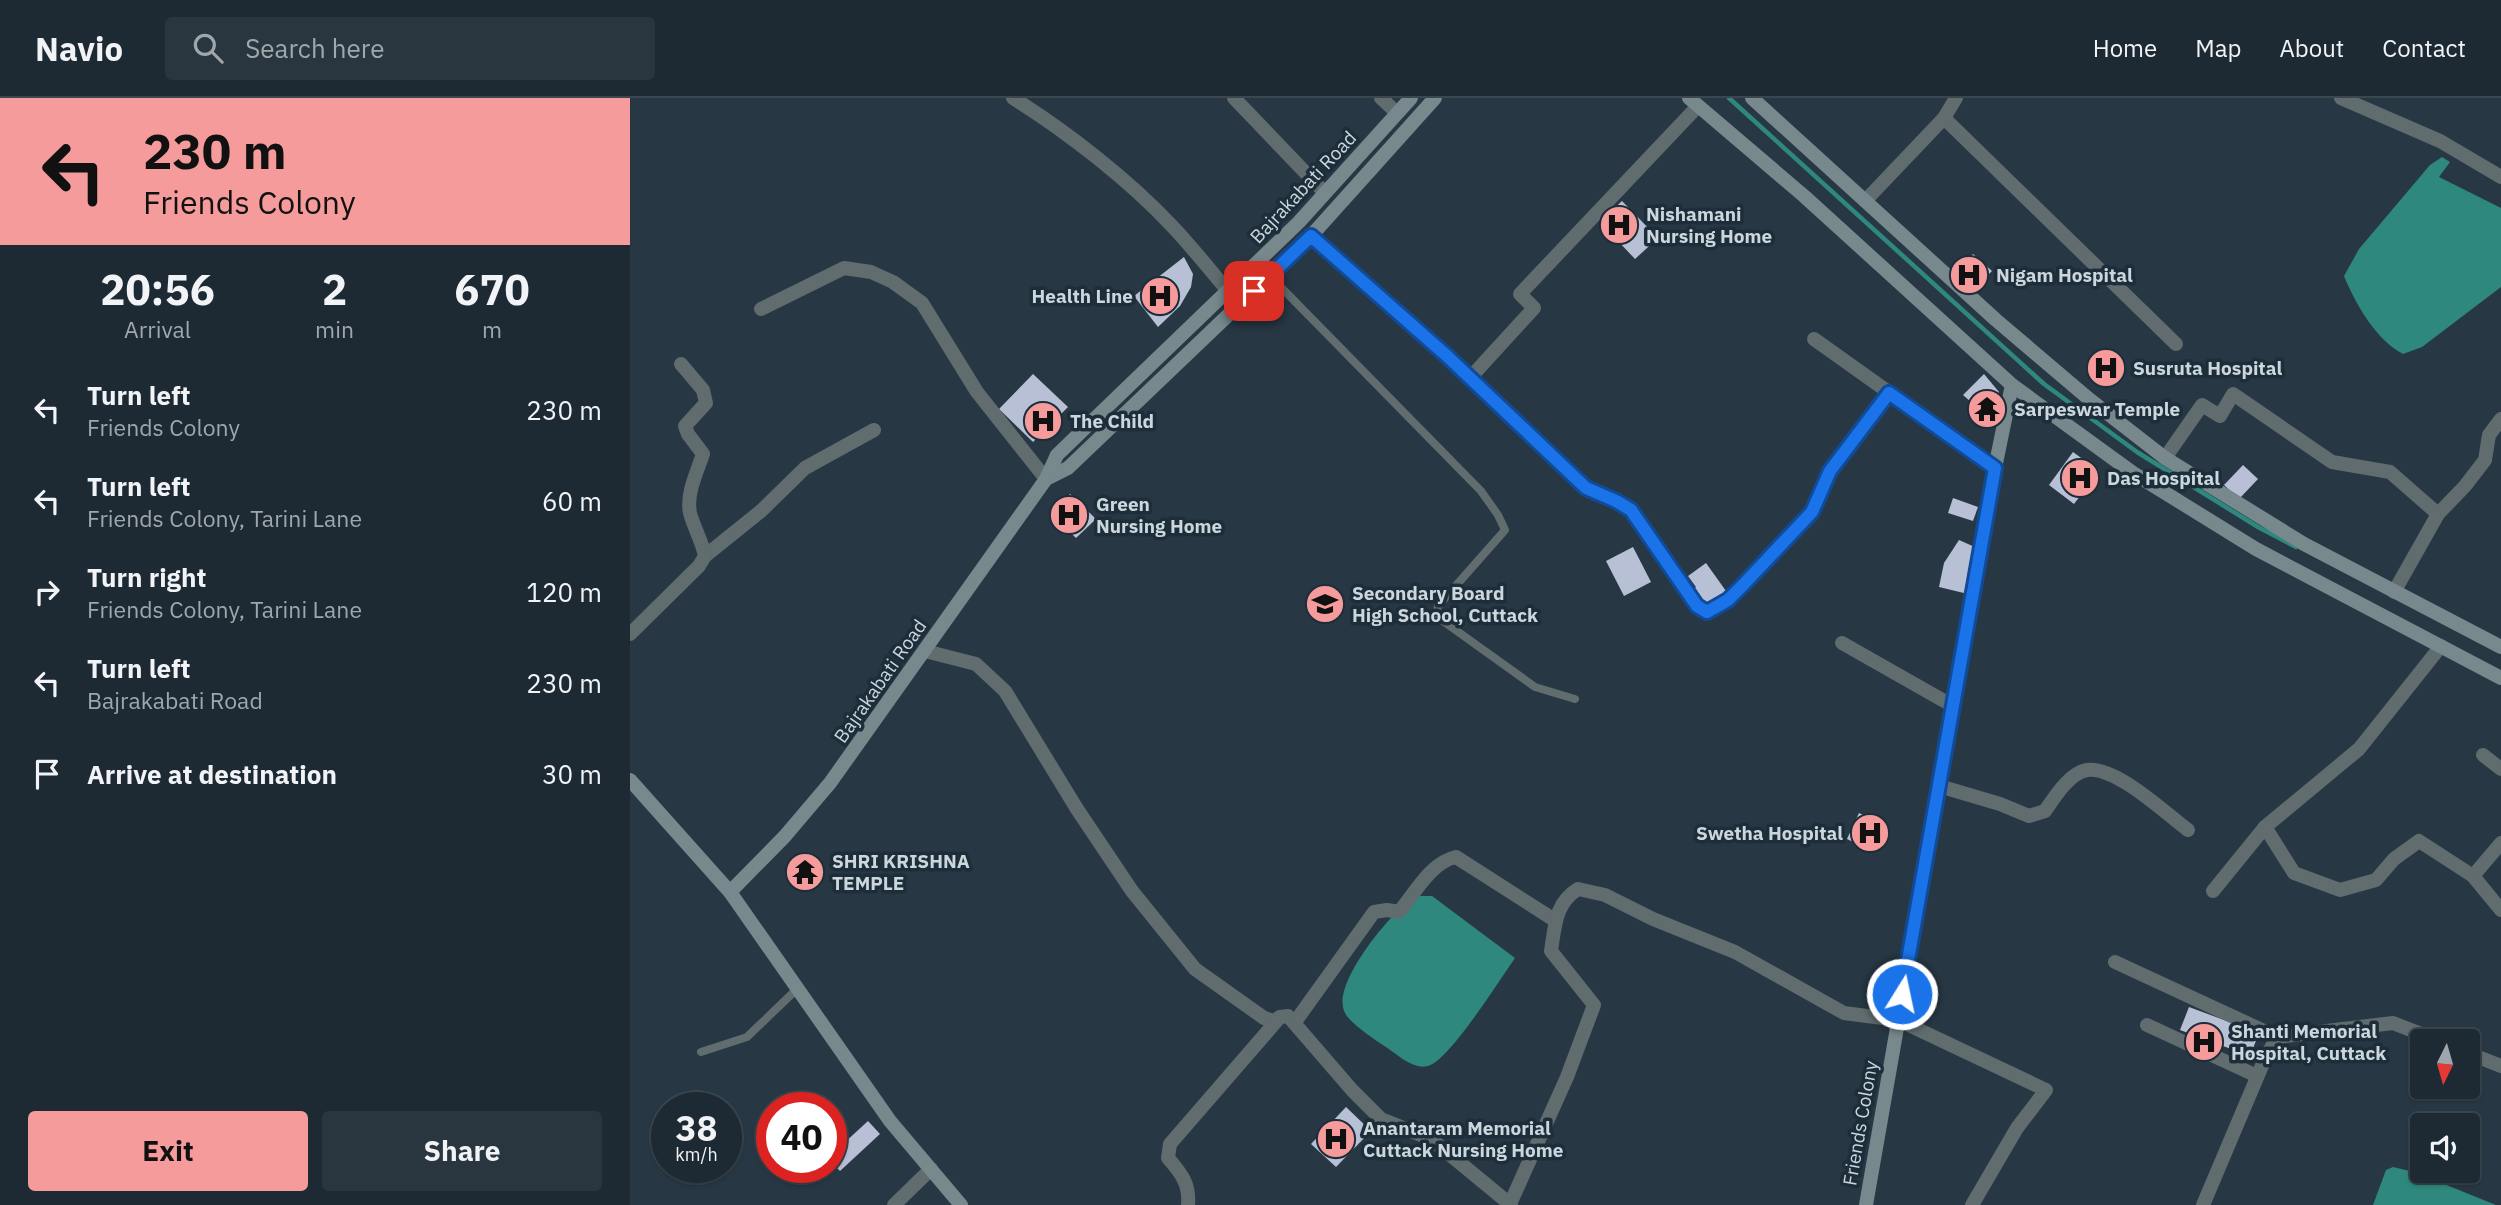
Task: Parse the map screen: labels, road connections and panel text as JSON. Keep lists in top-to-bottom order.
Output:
{
  "streets": {
    "street": ["Bajrakabati Road", "Friends Colony"]
  },
  "places": {
    "hospital": [
      "Nishamani Nursing Home",
      "Nigam Hospital",
      "Health Line",
      "Susruta Hospital",
      "The Child",
      "Das Hospital",
      "Green Nursing Home",
      "Swetha Hospital",
      "Shanti Memorial Hospital, Cuttack",
      "Anantaram Memorial Cuttack Nursing Home"
    ],
    "temple": ["Sarpeswar Temple", "SHRI KRISHNA TEMPLE"],
    "school or university": ["Secondary Board High School, Cuttack"]
  },
  "north": "bottom",
  "page": {
    "header": "Navio",
    "search": "Search here",
    "nav": [
      "Home",
      "Map",
      "About",
      "Contact"
    ],
    "turn": ["230 m", "Friends Colony"],
    "eta": [
      "20:56",
      "Arrival",
      "2",
      "min",
      "670",
      "m"
    ],
    "list": [
      {
        "name": "Turn left",
        "note": "Friends Colony",
        "value": "230 m"
      },
      {
        "name": "Turn left",
        "note": "Friends Colony, Tarini Lane",
        "value": "60 m"
      },
      {
        "name": "Turn right",
        "note": "Friends Colony, Tarini Lane",
        "value": "120 m"
      },
      {
        "name": "Turn left",
        "note": "Bajrakabati Road",
        "value": "230 m"
      },
      {
        "name": "Arrive at destination",
        "value": "30 m"
      }
    ],
    "speed": "38 km/h",
    "limit": "40",
    "buttons": ["Exit", "Share"]
  }
}
